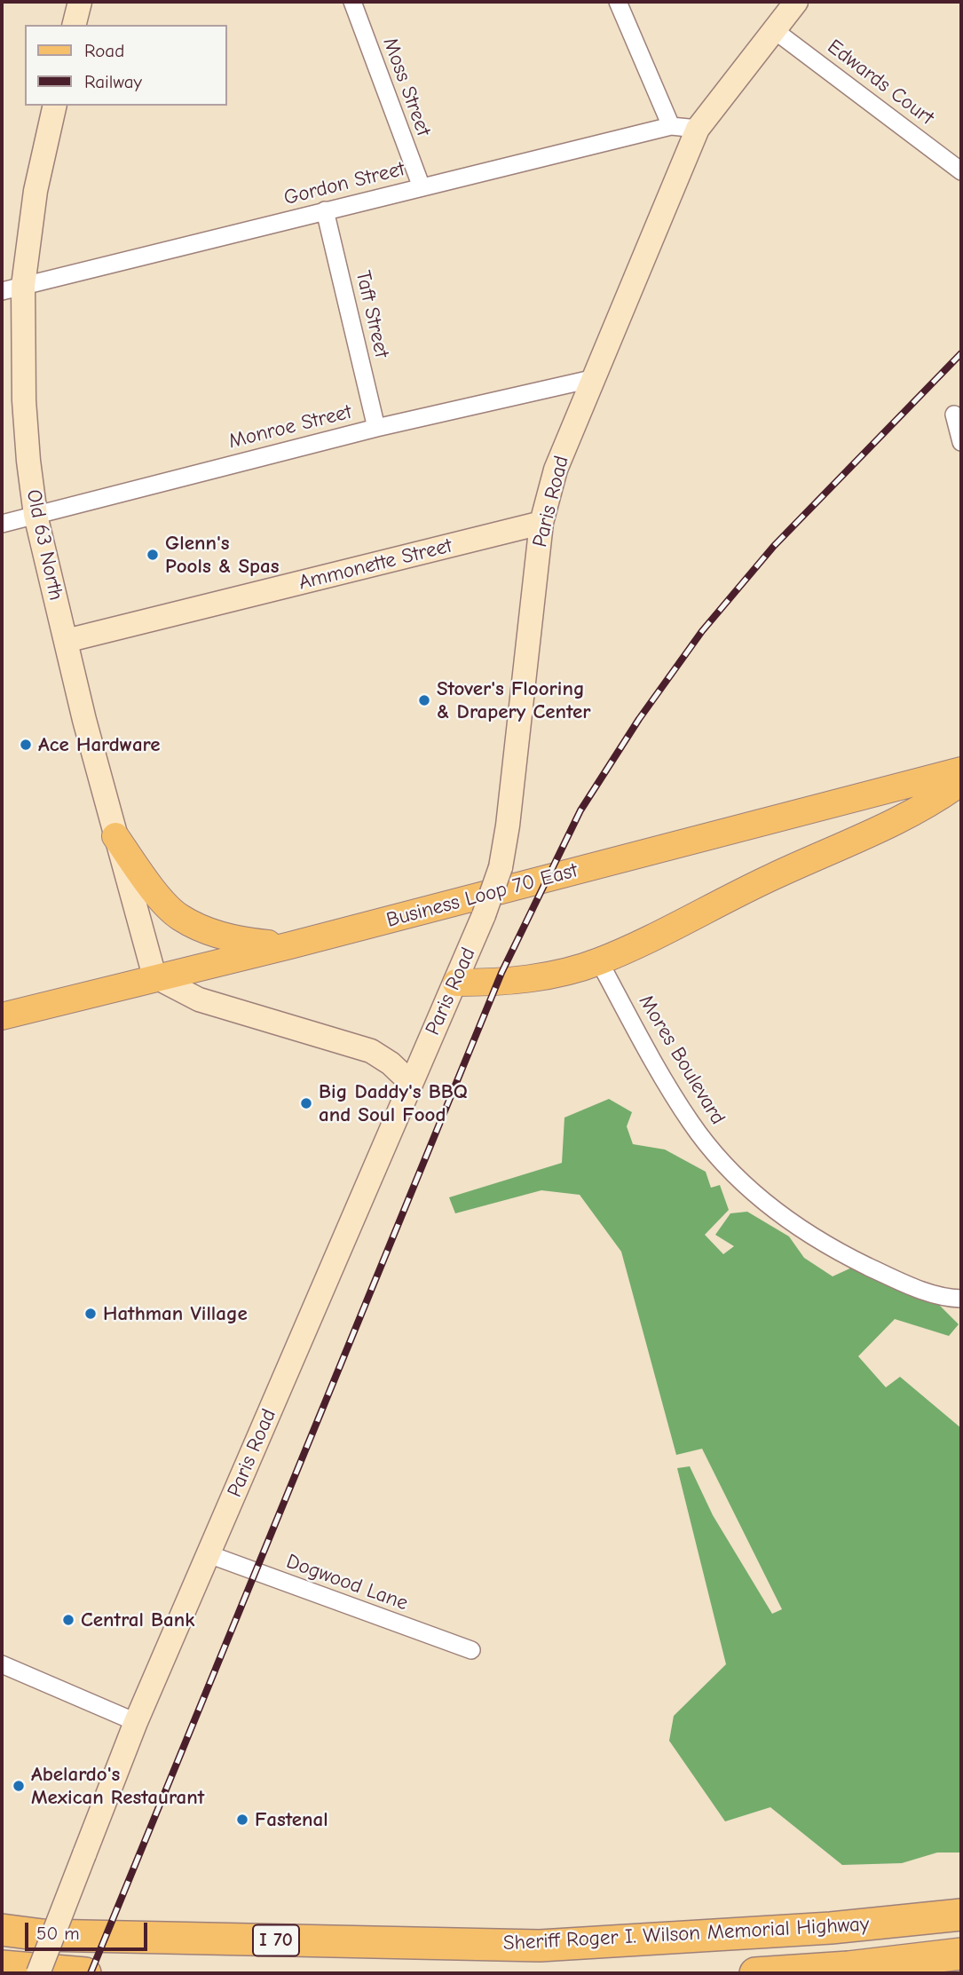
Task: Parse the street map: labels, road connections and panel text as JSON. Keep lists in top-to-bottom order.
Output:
{
  "streets": {
    "highway": ["Sheriff Roger I. Wilson Memorial Highway", "I 70"],
    "main road": [
      "Paris Road",
      "Old 63 North",
      "Ammonette Street",
      "Business Loop 70 East"
    ],
    "street": [
      "Edwards Court",
      "Moss Street",
      "Gordon Street",
      "Taft Street",
      "Monroe Street",
      "Mores Boulevard",
      "Dogwood Lane"
    ]
  },
  "crossings": [
    ["Edwards Court", "Paris Road"],
    ["Moss Street", "Gordon Street"],
    ["Gordon Street", "Taft Street"],
    ["Gordon Street", "Paris Road"],
    ["Gordon Street", "Old 63 North"],
    ["Taft Street", "Monroe Street"],
    ["Monroe Street", "Paris Road"],
    ["Monroe Street", "Old 63 North"],
    ["Paris Road", "Ammonette Street"],
    ["Paris Road", "Dogwood Lane"],
    ["Old 63 North", "Ammonette Street"],
    ["Old 63 North", "Business Loop 70 East"]
  ],
  "places": [
    "Glenn's Pools & Spas",
    "Stover's Flooring & Drapery Center",
    "Ace Hardware",
    "Big Daddy's BBQ and Soul Food",
    "Hathman Village",
    "Central Bank",
    "Abelardo's Mexican Restaurant",
    "Fastenal"
  ],
  "legend": ["Road", "Railway"],
  "scale_bar": "50 m"
}
